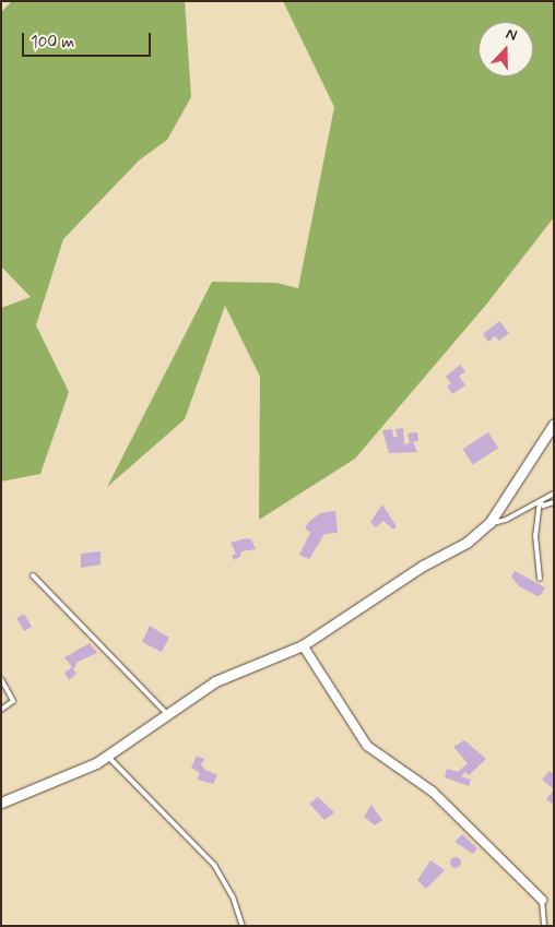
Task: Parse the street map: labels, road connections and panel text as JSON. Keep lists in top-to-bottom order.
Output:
{
  "scale_bar": "100 m",
  "north": "top"
}
